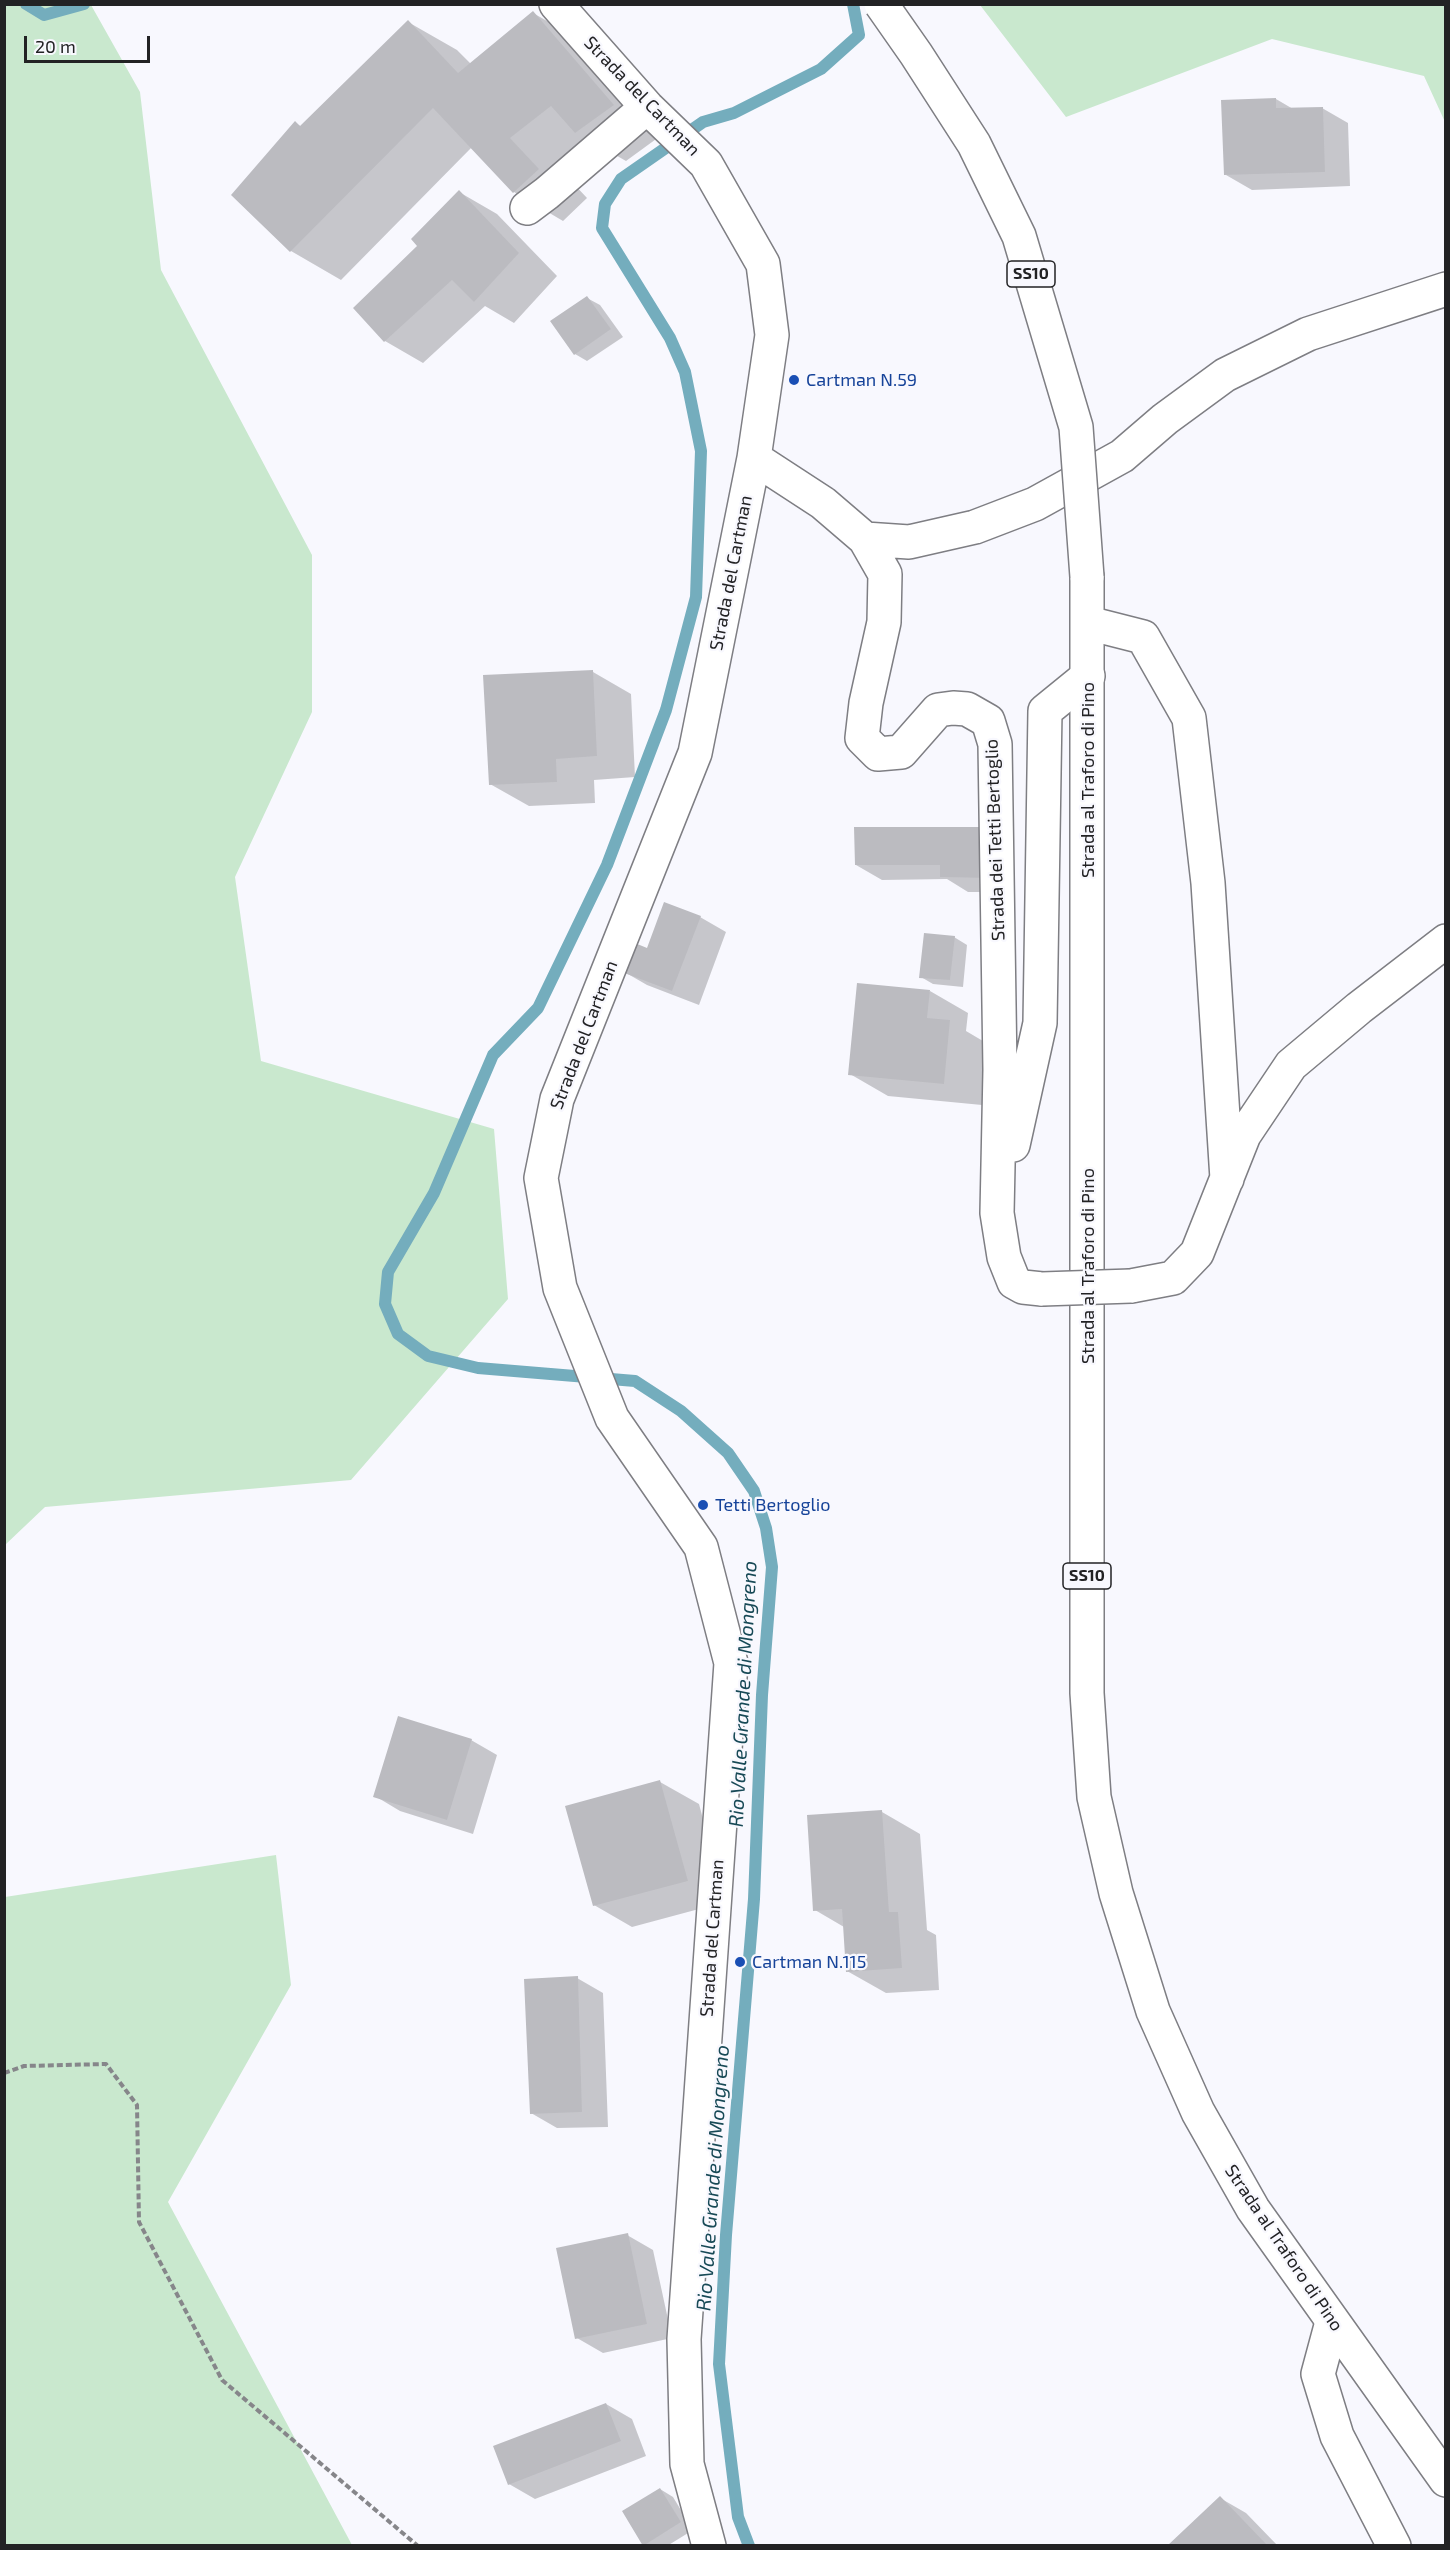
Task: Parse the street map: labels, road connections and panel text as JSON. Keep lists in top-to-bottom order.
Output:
{
  "streets": {
    "street": [
      "Strada del Cartman",
      "SS10",
      "Strada al Traforo di Pino",
      "Strada dei Tetti Bertoglio"
    ]
  },
  "crossings": [
    ["Strada del Cartman", "Strada dei Tetti Bertoglio"],
    ["Strada al Traforo di Pino", "Strada dei Tetti Bertoglio"]
  ],
  "water": ["Rio Valle Grande di Mongreno"],
  "places": ["Cartman N.59", "Tetti Bertoglio", "Cartman N.115"],
  "scale_bar": "20 m"
}
